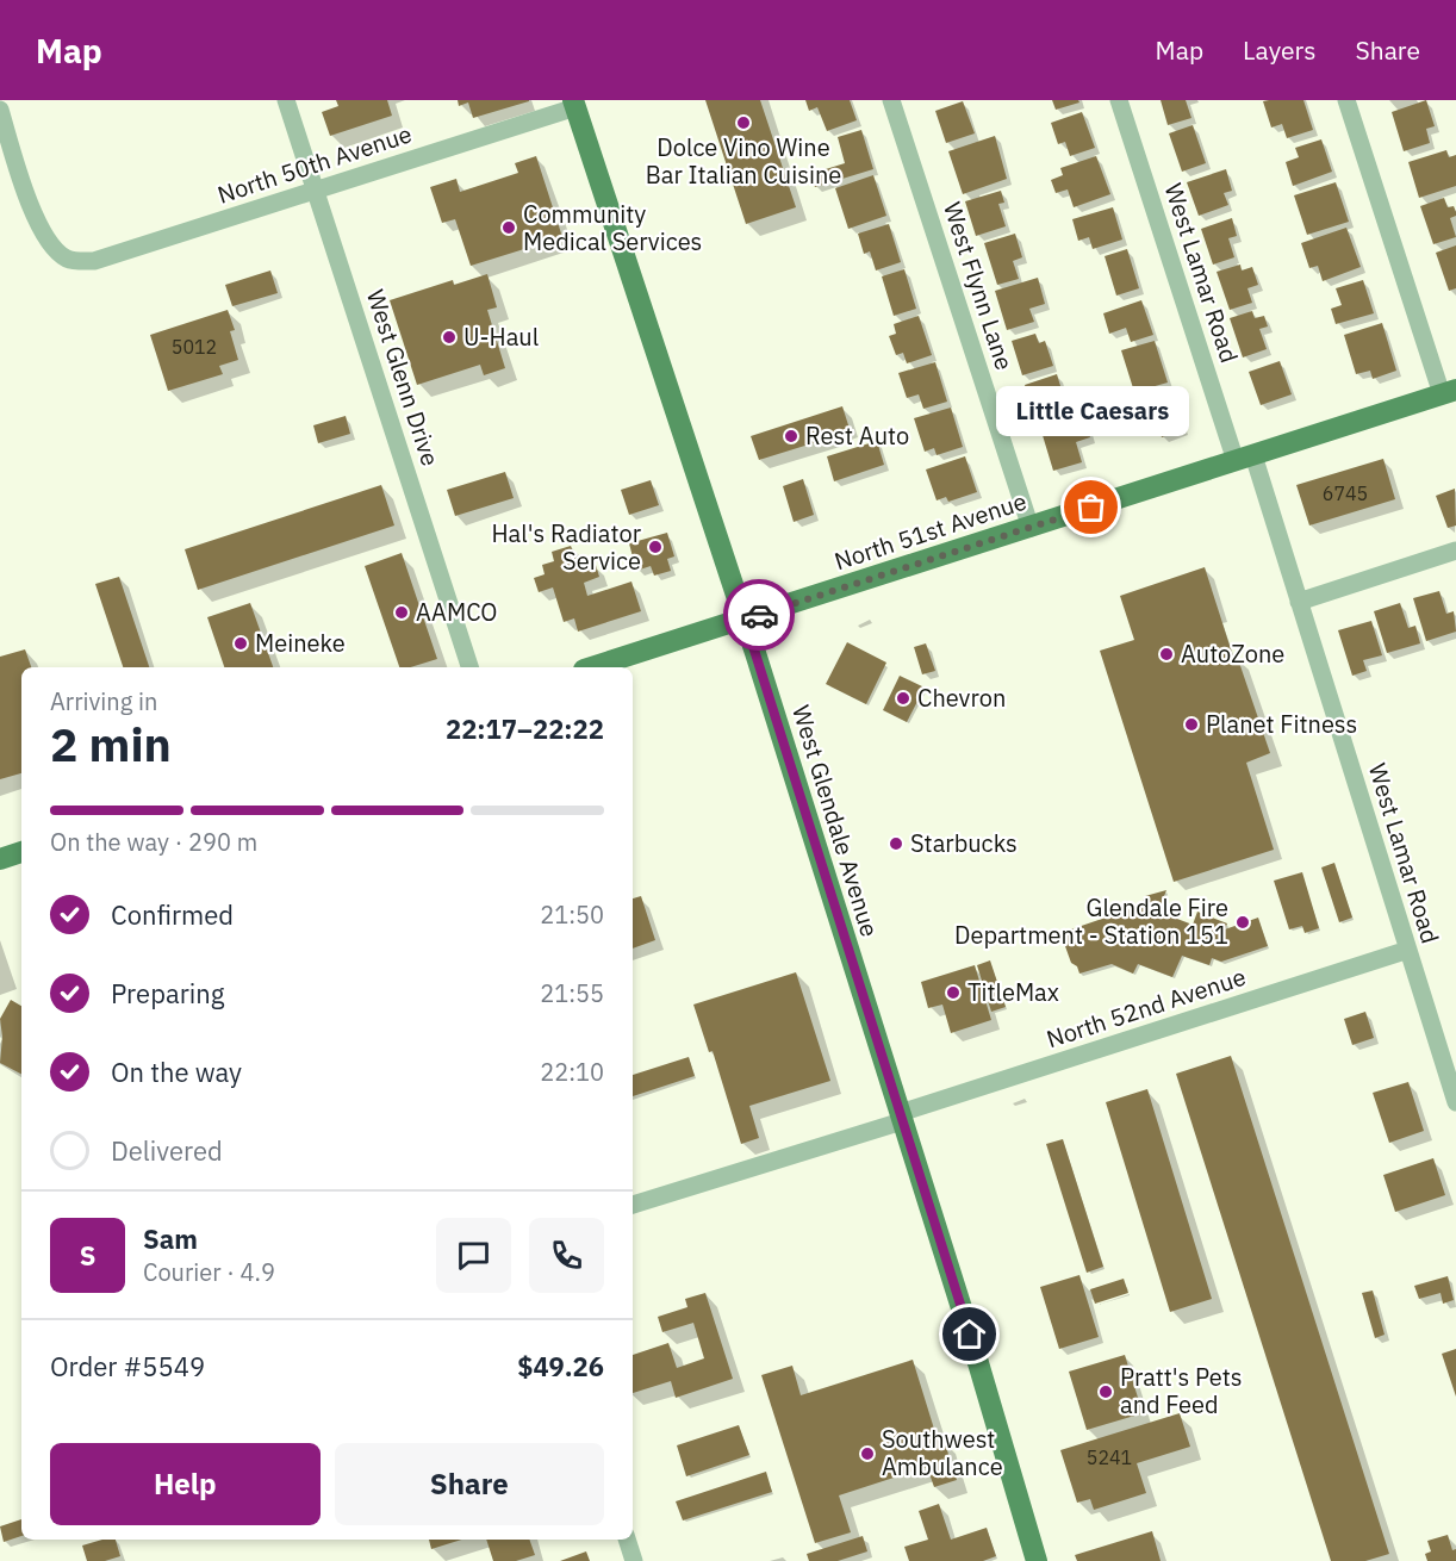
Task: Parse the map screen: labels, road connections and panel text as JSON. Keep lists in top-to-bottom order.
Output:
{
  "streets": {
    "main road": ["North 51st Avenue", "West Glendale Avenue"],
    "street": [
      "North 50th Avenue",
      "West Lamar Road",
      "West Flynn Lane",
      "West Glenn Drive",
      "North 52nd Avenue"
    ]
  },
  "crossings": [
    ["North 50th Avenue", "West Glenn Drive"],
    ["North 50th Avenue", "West Glendale Avenue"],
    ["West Lamar Road", "North 51st Avenue"],
    ["West Lamar Road", "North 52nd Avenue"],
    ["West Flynn Lane", "North 51st Avenue"],
    ["North 51st Avenue", "West Glendale Avenue"],
    ["West Glendale Avenue", "North 52nd Avenue"]
  ],
  "places": [
    "Dolce Vino Wine Bar Italian Cuisine",
    "Community Medical Services",
    "U-Haul",
    "Rest Auto",
    "Little Caesars",
    "Hal's Radiator Service",
    "AAMCO",
    "Meineke",
    "AutoZone",
    "Chevron",
    "Planet Fitness",
    "Starbucks",
    "Glendale Fire Department - Station 151",
    "TitleMax",
    "Pratt's Pets and Feed",
    "Southwest Ambulance"
  ],
  "house_numbers": ["5012", "6745", "5241"],
  "page": {
    "header": "Map",
    "nav": ["Map", "Layers", "Share"],
    "bubble": "Little Caesars",
    "heading": ["2 min", "Arriving in", "22:17–22:22"],
    "panel": [
      "Sam",
      "Courier · 4.9",
      "Order #5549",
      "$49.26"
    ],
    "bar": "On the way · 290 m",
    "list": [
      ["Confirmed", "21:50"],
      ["Preparing", "21:55"],
      ["On the way", "22:10"],
      "Delivered"
    ],
    "round": "S",
    "buttons": ["Help", "Share"]
  }
}
